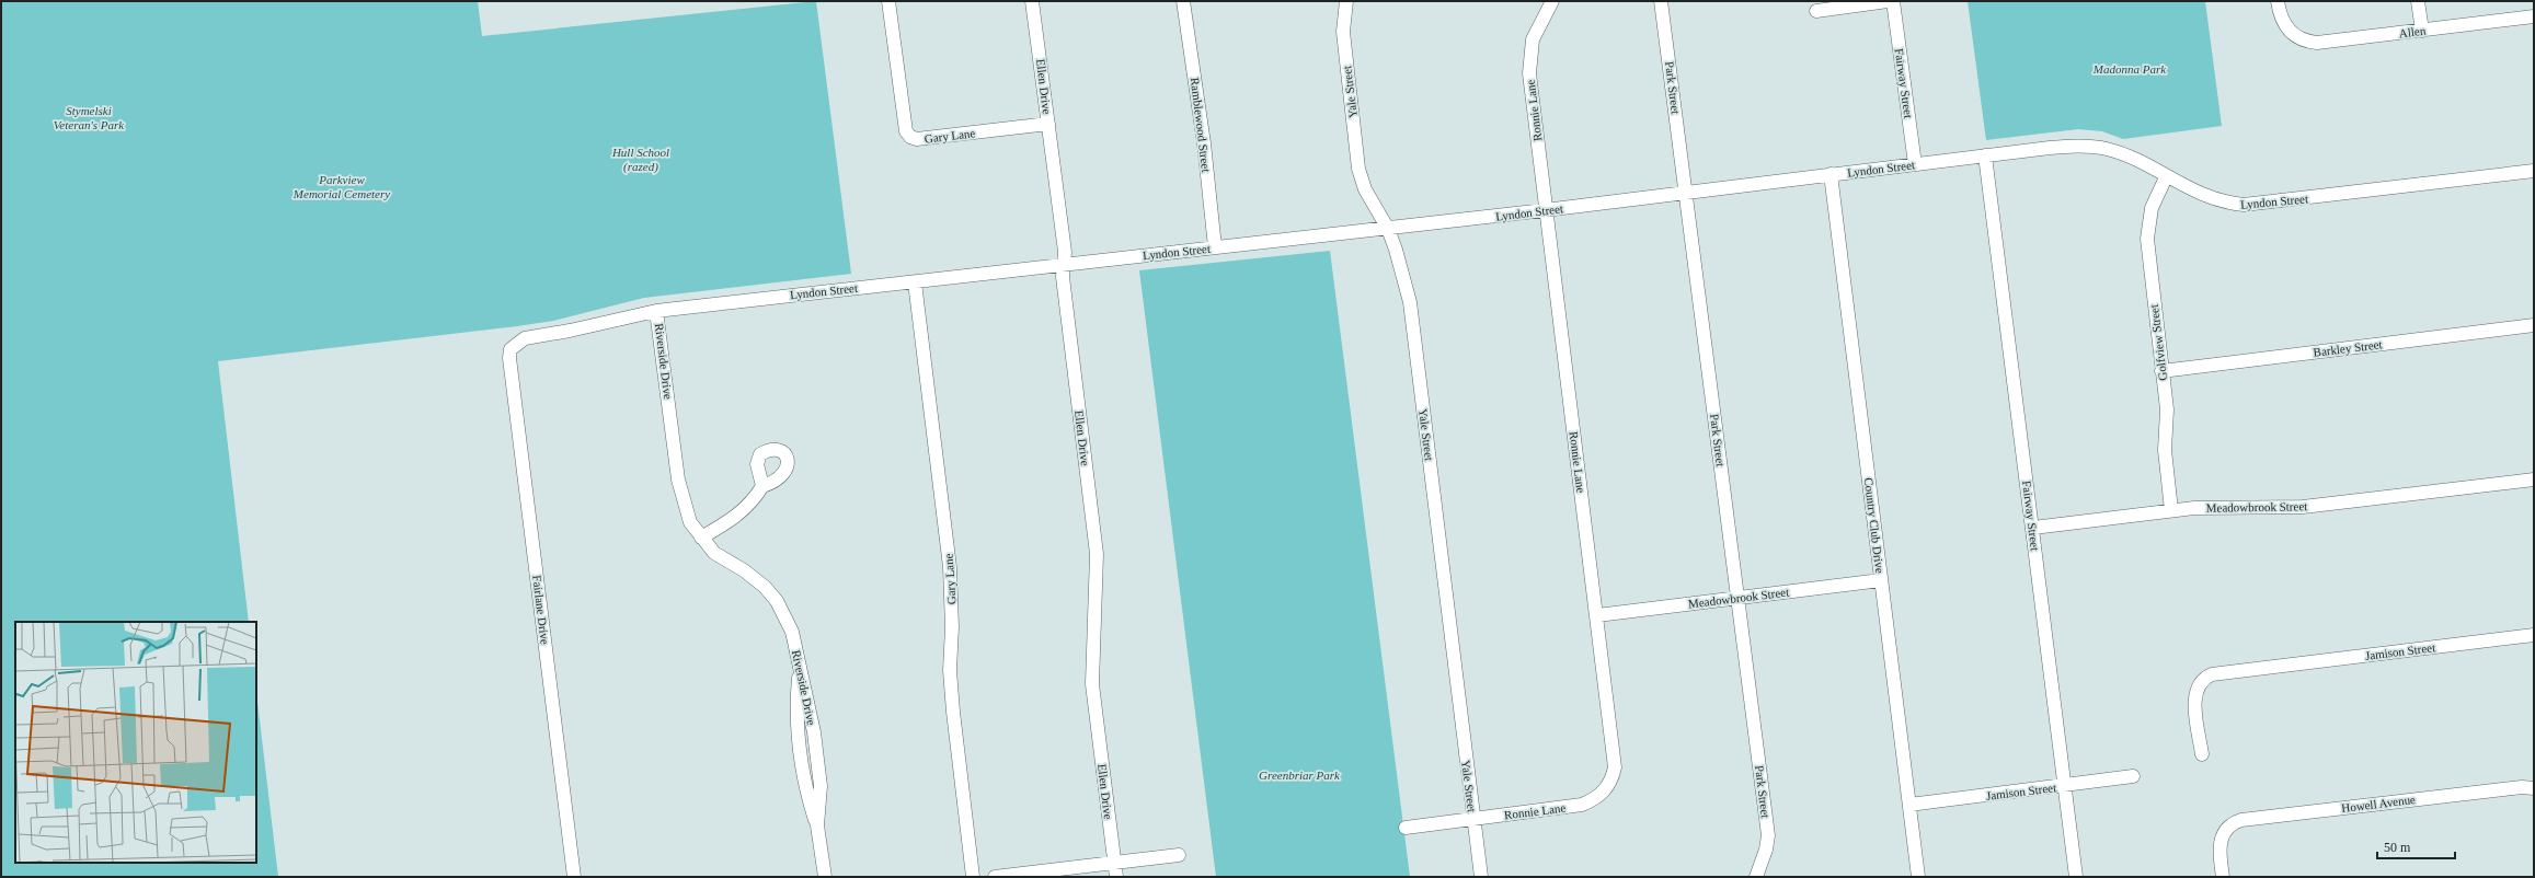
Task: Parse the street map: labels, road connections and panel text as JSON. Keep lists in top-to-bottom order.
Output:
{
  "streets": {
    "street": [
      "Allen",
      "Fairway Street",
      "Ellen Drive",
      "Park Street",
      "Yale Street",
      "Ronnie Lane",
      "Ramblewood Street",
      "Gary Lane",
      "Lyndon Street",
      "Golfview Street",
      "Barkley Street",
      "Riverside Drive",
      "Meadowbrook Street",
      "Country Club Drive",
      "Fairlane Drive",
      "Jamison Street",
      "Howell Avenue"
    ]
  },
  "crossings": [
    ["Fairway Street", "Lyndon Street"],
    ["Fairway Street", "Meadowbrook Street"],
    ["Fairway Street", "Jamison Street"],
    ["Ellen Drive", "Gary Lane"],
    ["Ellen Drive", "Lyndon Street"],
    ["Park Street", "Lyndon Street"],
    ["Park Street", "Meadowbrook Street"],
    ["Yale Street", "Ronnie Lane"],
    ["Yale Street", "Lyndon Street"],
    ["Ronnie Lane", "Lyndon Street"],
    ["Ronnie Lane", "Meadowbrook Street"],
    ["Ramblewood Street", "Lyndon Street"],
    ["Gary Lane", "Lyndon Street"],
    ["Lyndon Street", "Golfview Street"],
    ["Lyndon Street", "Riverside Drive"],
    ["Lyndon Street", "Country Club Drive"],
    ["Lyndon Street", "Fairlane Drive"],
    ["Golfview Street", "Barkley Street"],
    ["Golfview Street", "Meadowbrook Street"],
    ["Meadowbrook Street", "Country Club Drive"],
    ["Country Club Drive", "Jamison Street"]
  ],
  "parks": [
    "Madonna Park",
    "Stymelski Veteran's Park",
    "Hull School (razed)",
    "Parkview Memorial Cemetery",
    "Greenbriar Park"
  ],
  "scale_bar": "50 m"
}
